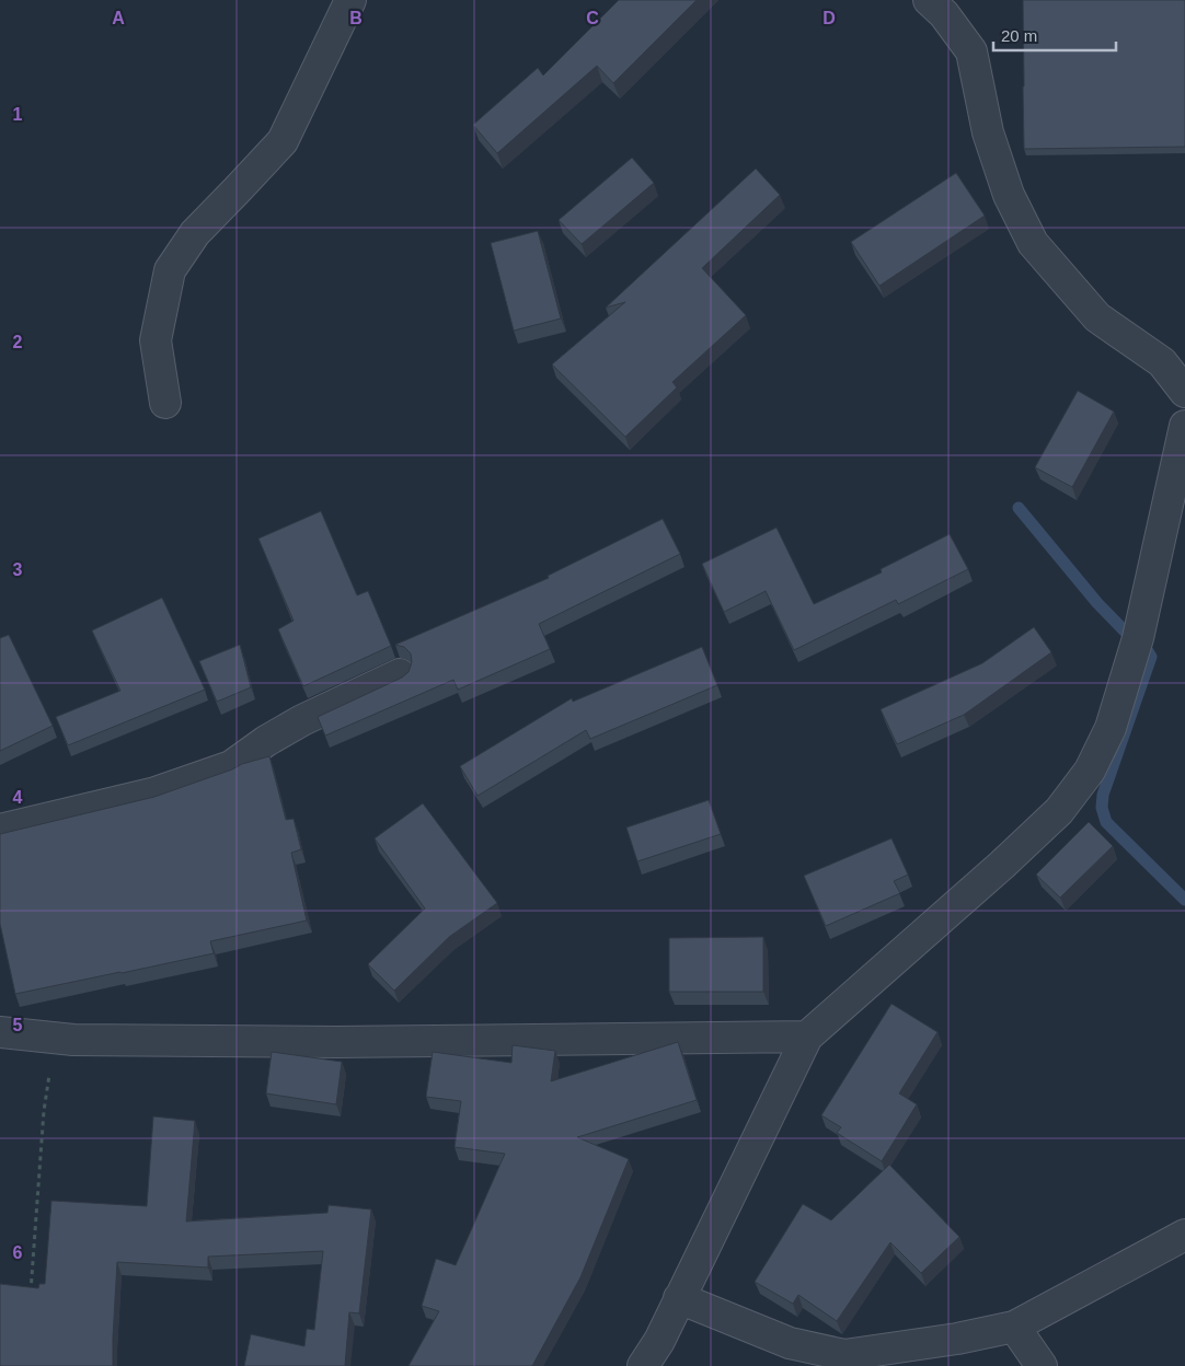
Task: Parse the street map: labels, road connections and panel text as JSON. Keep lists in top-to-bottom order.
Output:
{
  "scale_bar": "20 m",
  "grid": {
    "columns": [
      "A",
      "B",
      "C",
      "D"
    ],
    "rows": [
      "1",
      "2",
      "3",
      "4",
      "5",
      "6"
    ]
  }
}
